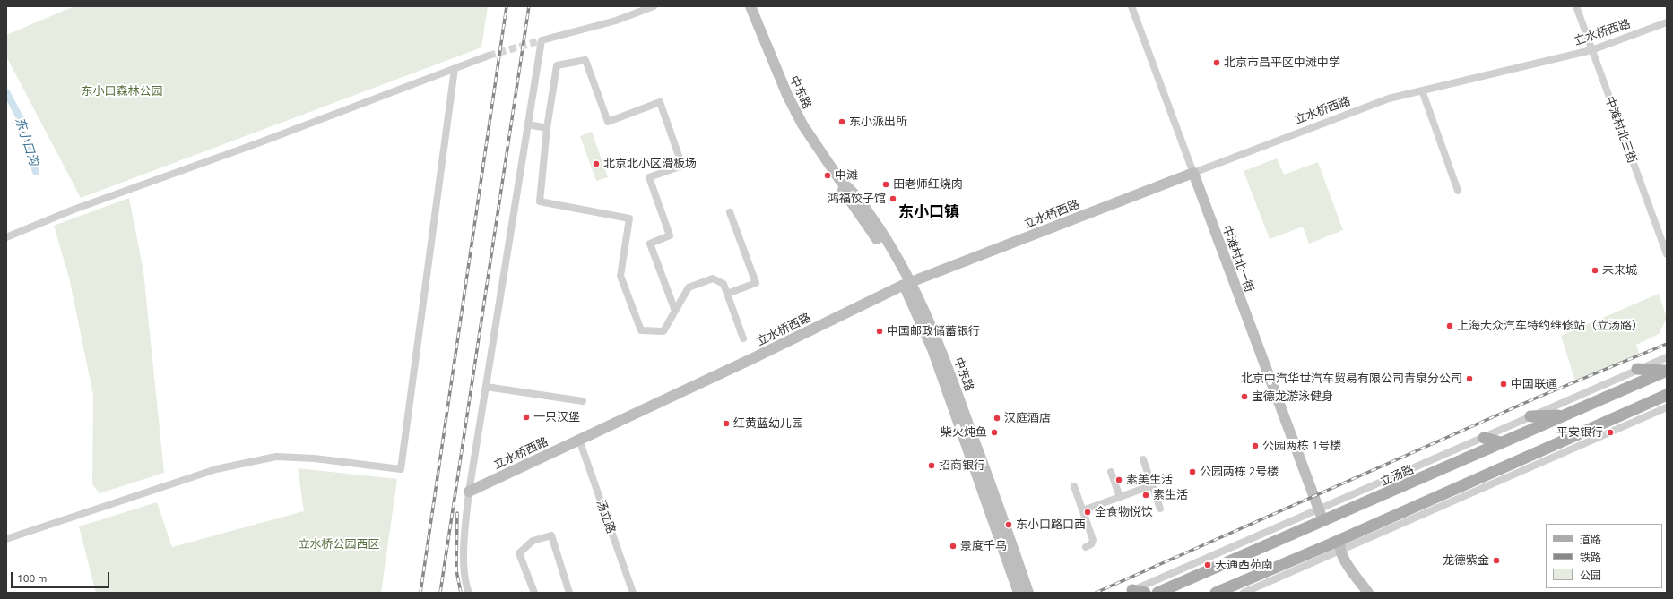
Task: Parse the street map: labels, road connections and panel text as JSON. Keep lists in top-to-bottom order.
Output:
{
  "streets": {
    "main road": ["立汤路"],
    "street": [
      "立水桥西路",
      "中东路",
      "中滩村北三街",
      "中滩村北一街",
      "汤立路"
    ]
  },
  "crossings": [
    ["立水桥西路", "中东路"],
    ["立水桥西路", "中滩村北三街"],
    ["立水桥西路", "中滩村北一街"],
    ["立水桥西路", "汤立路"],
    ["中滩村北一街", "立汤路"]
  ],
  "districts": ["东小口镇"],
  "water": ["东小口沟"],
  "parks": ["东小口森林公园", "立水桥公园西区"],
  "places": [
    "北京市昌平区中滩中学",
    "东小派出所",
    "北京北小区滑板场",
    "中滩",
    "田老师红烧肉",
    "鸿福饺子馆",
    "未来城",
    "上海大众汽车特约维修站（立汤路）",
    "中国邮政储蓄银行",
    "北京中汽华世汽车贸易有限公司青泉分公司",
    "中国联通",
    "宝德龙游泳健身",
    "一只汉堡",
    "汉庭酒店",
    "红黄蓝幼儿园",
    "柴火炖鱼",
    "平安银行",
    "公园两栋 1号楼",
    "招商银行",
    "公园两栋 2号楼",
    "素美生活",
    "素生活",
    "全食物悦饮",
    "东小口路口西",
    "景度千鸟",
    "龙德紫金",
    "天通西苑南"
  ],
  "legend": ["道路", "铁路", "公园"],
  "scale_bar": "100 m"
}
